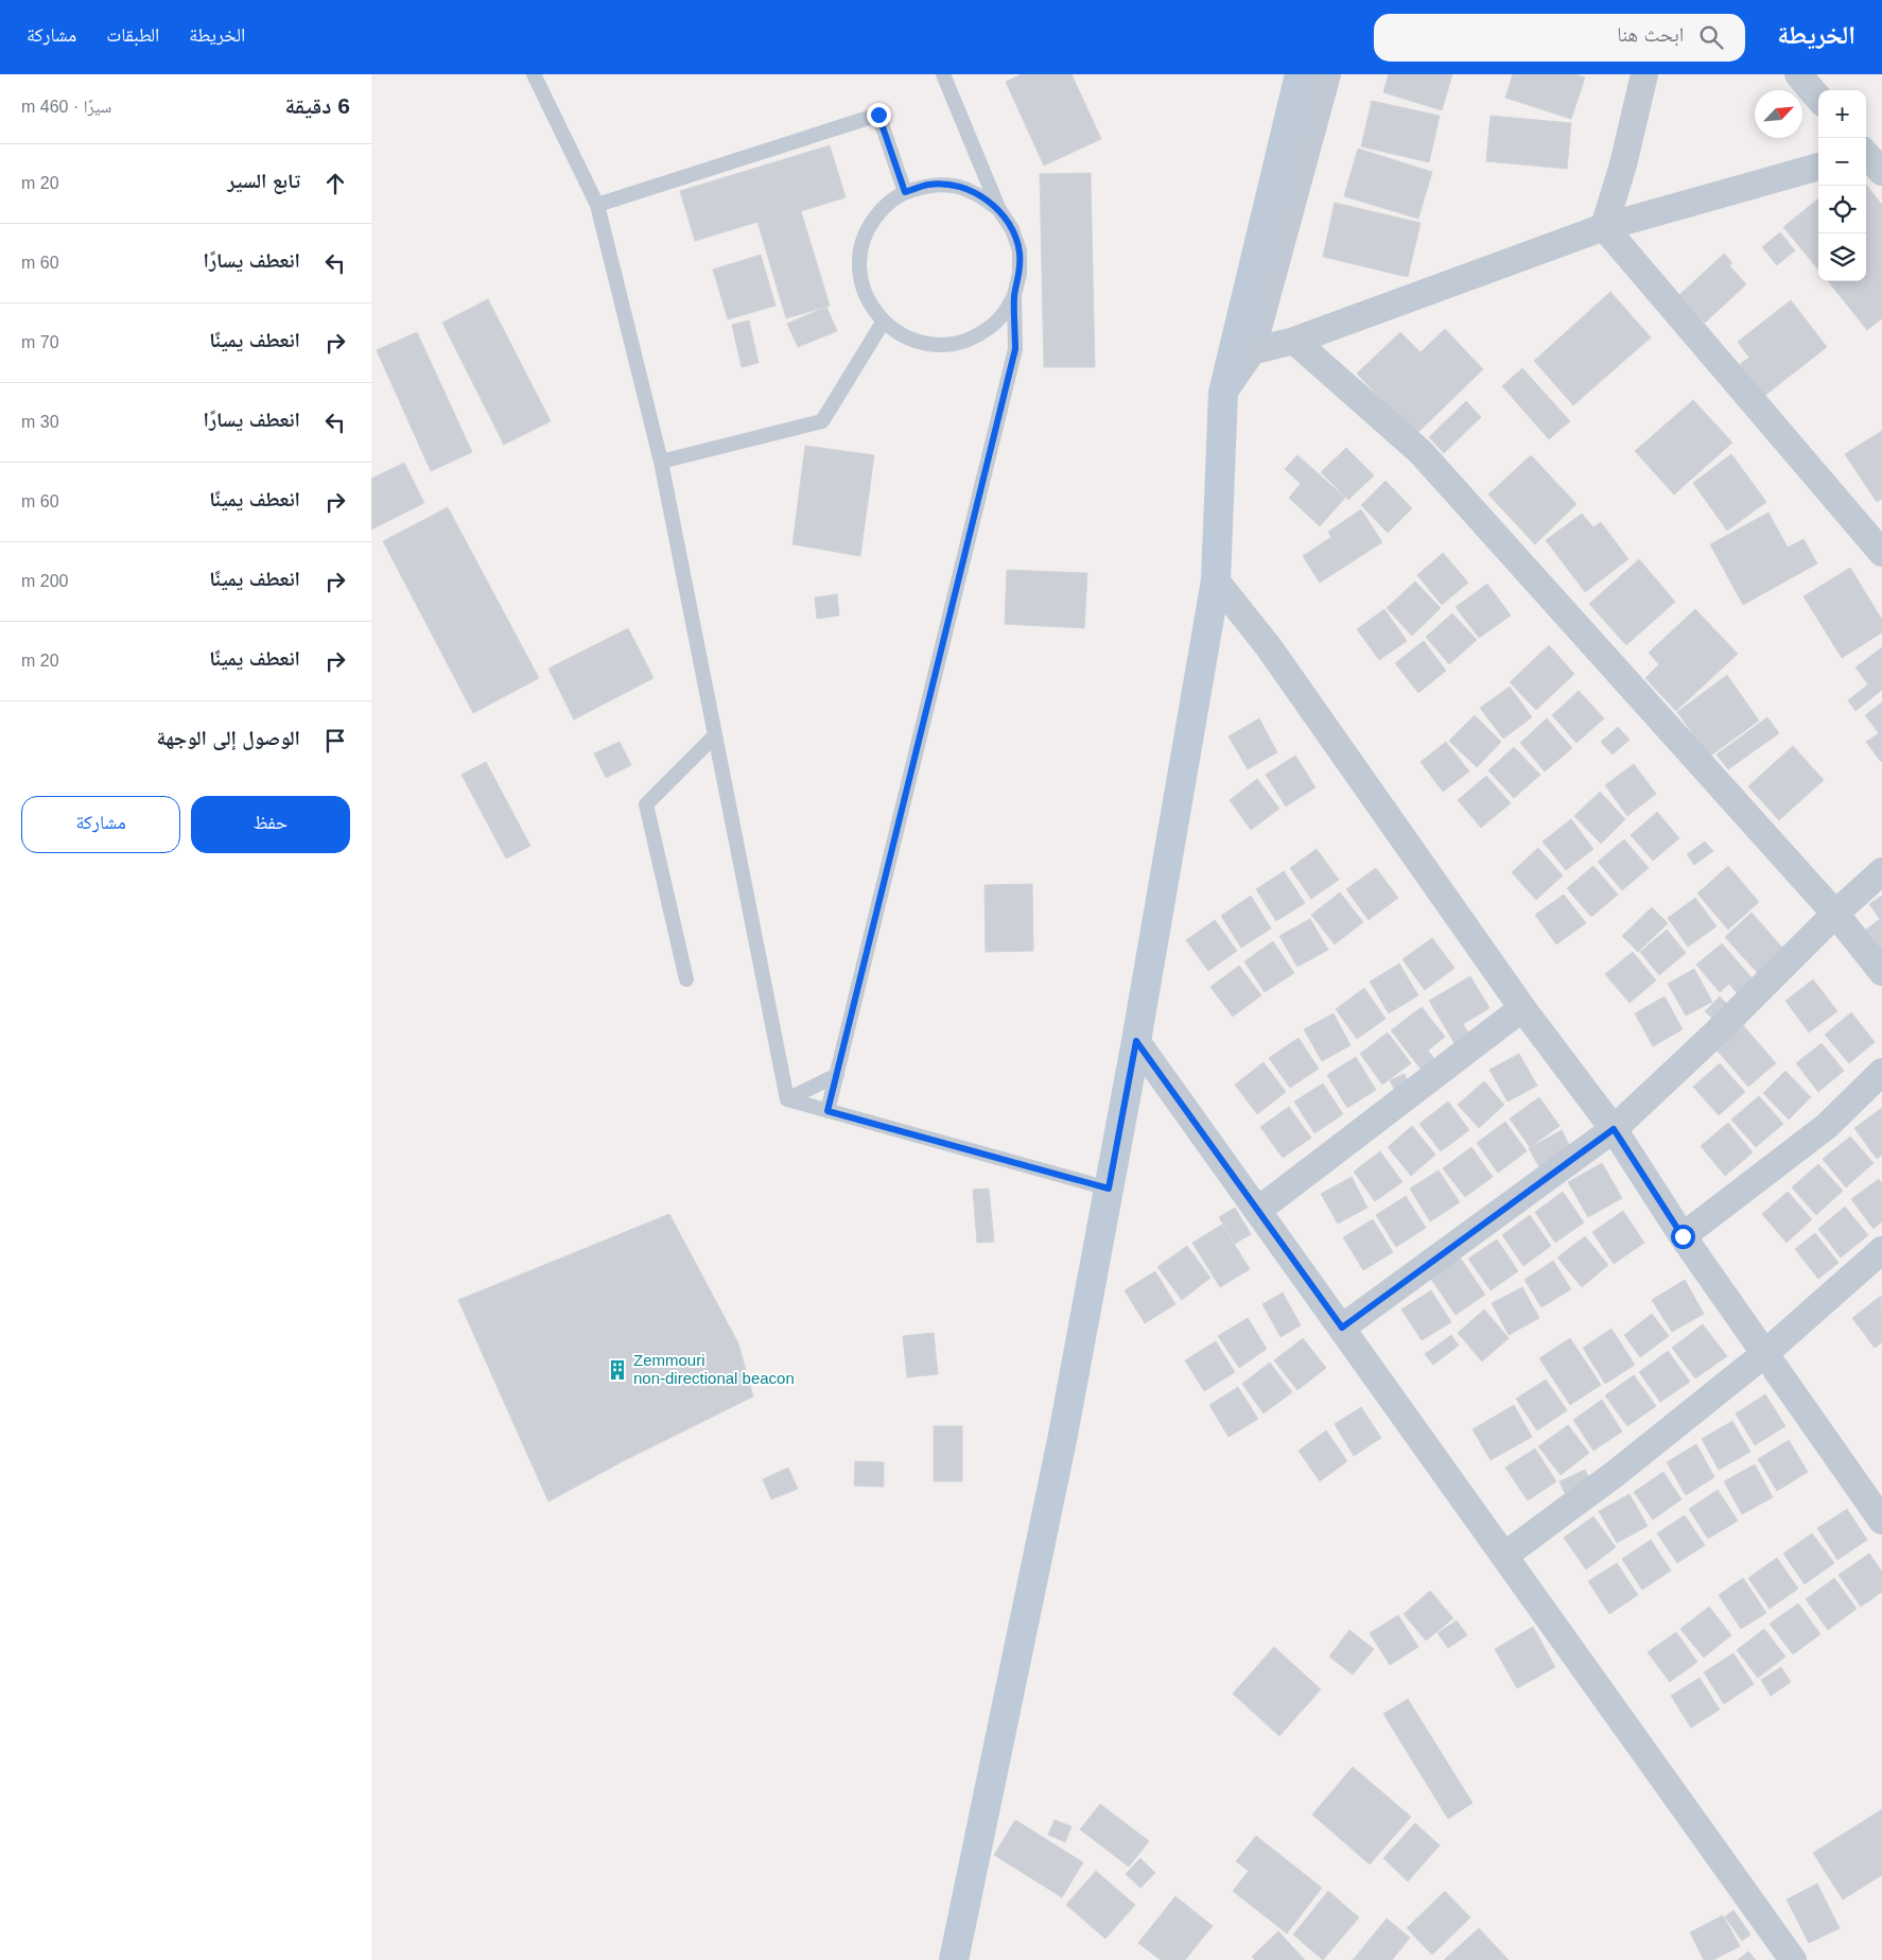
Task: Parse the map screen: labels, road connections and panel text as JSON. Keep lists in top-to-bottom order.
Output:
{
  "places": {
    "building": ["Zemmouri non-directional beacon"]
  },
  "north": "top right",
  "page": {
    "header": "الخريطة",
    "search": "ابحث هنا",
    "nav": ["الخريطة", "الطبقات", "مشاركة"],
    "heading": ["6 دقيقة", "سيرًا · 460 m"],
    "map_buttons": ["+", "−"],
    "list": [
      ["تابع السير", "20 m"],
      ["انعطف يسارًا", "60 m"],
      ["انعطف يمينًا", "70 m"],
      ["انعطف يسارًا", "30 m"],
      ["انعطف يمينًا", "60 m"],
      ["انعطف يمينًا", "200 m"],
      ["انعطف يمينًا", "20 m"],
      "الوصول إلى الوجهة"
    ],
    "buttons": ["حفظ", "مشاركة"]
  }
}
